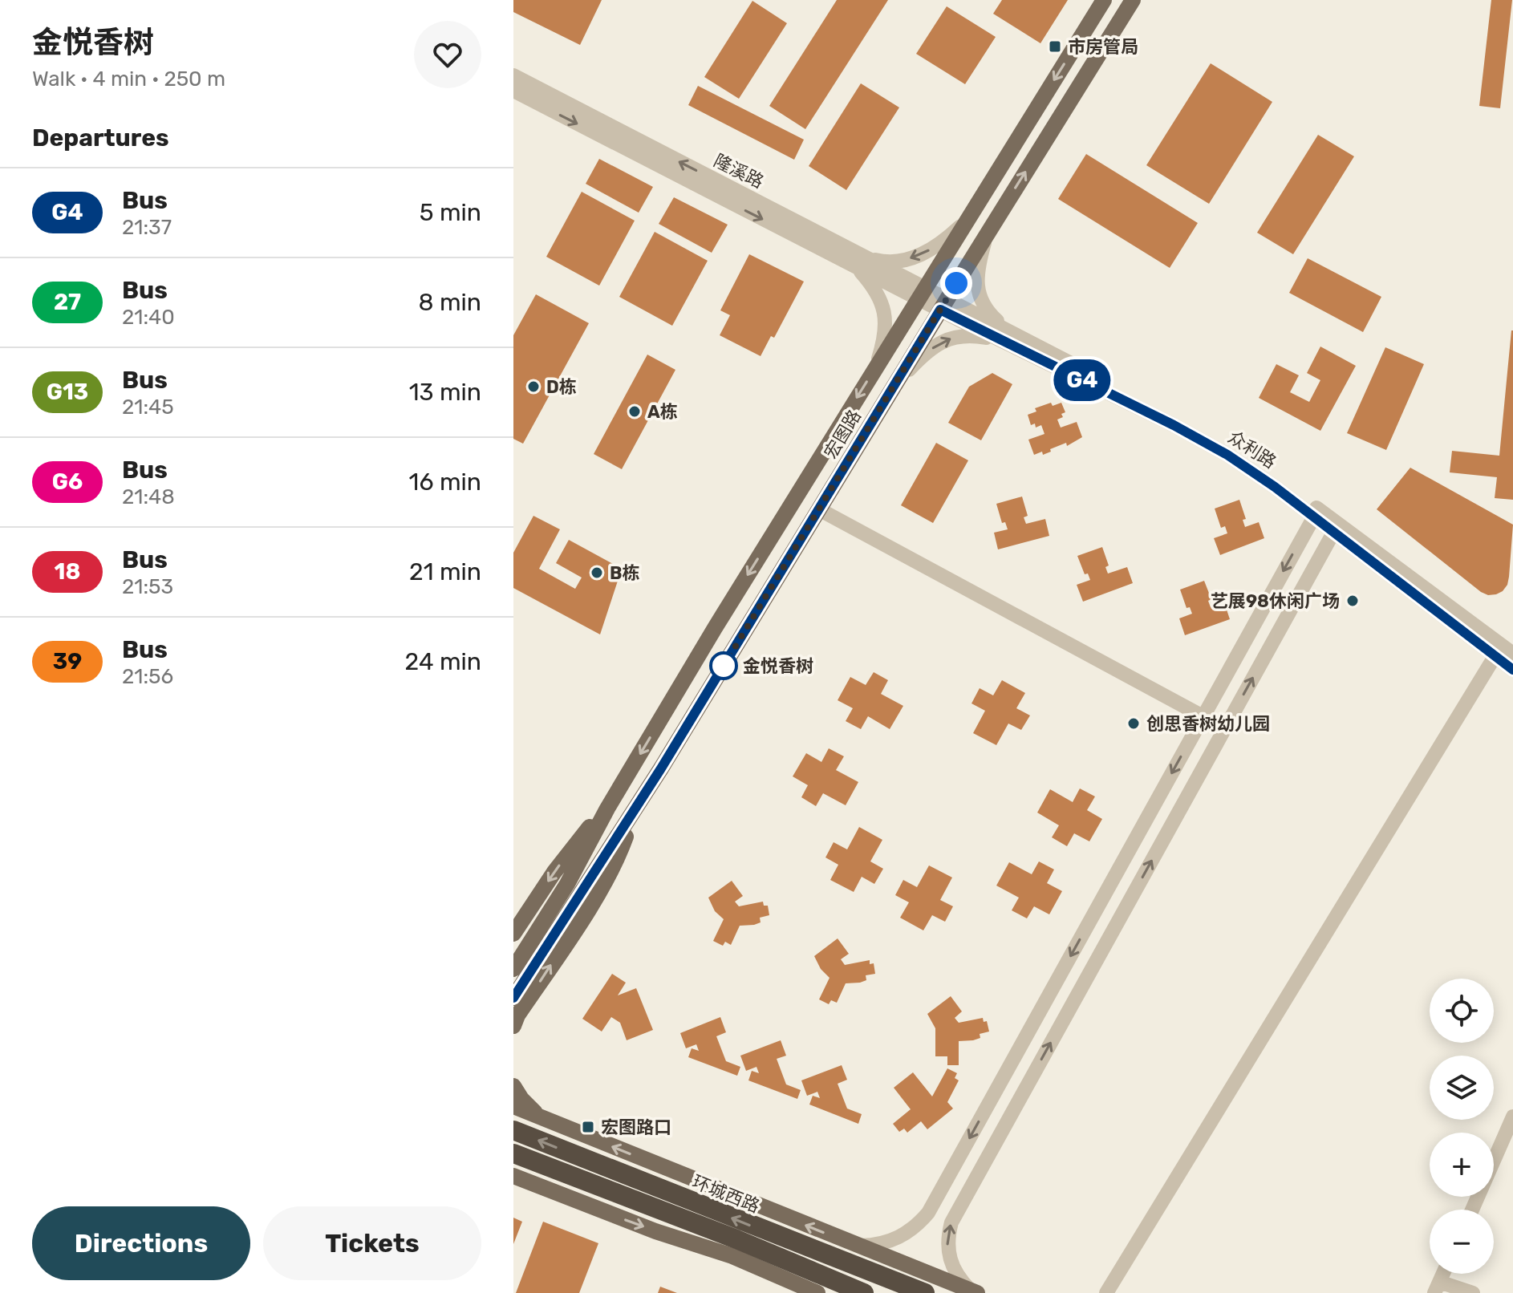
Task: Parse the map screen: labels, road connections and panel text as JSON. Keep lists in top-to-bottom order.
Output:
{
  "streets": {
    "highway": ["环城西路"],
    "main road": ["宏图路"],
    "street": ["隆溪路", "众利路"]
  },
  "crossings": [
    ["隆溪路", "宏图路"],
    ["隆溪路", "众利路"],
    ["宏图路", "众利路"]
  ],
  "places": {
    "transit": ["市房管局", "宏图路口"],
    "other": [
      "D栋",
      "A栋",
      "B栋",
      "艺展98休闲广场",
      "金悦香树",
      "创思香树幼儿园"
    ]
  },
  "lines": ["bus line G4"],
  "page": {
    "heading": [
      ["金悦香树", "Walk · 4 min · 250 m"],
      "Departures"
    ],
    "on_map": "G4",
    "list": [
      {
        "mark": "G4",
        "name": "Bus",
        "note": "21:37",
        "value": "5 min"
      },
      {
        "mark": "27",
        "name": "Bus",
        "note": "21:40",
        "value": "8 min"
      },
      {
        "mark": "G13",
        "name": "Bus",
        "note": "21:45",
        "value": "13 min"
      },
      {
        "mark": "G6",
        "name": "Bus",
        "note": "21:48",
        "value": "16 min"
      },
      {
        "mark": "18",
        "name": "Bus",
        "note": "21:53",
        "value": "21 min"
      },
      {
        "mark": "39",
        "name": "Bus",
        "note": "21:56",
        "value": "24 min"
      }
    ],
    "map_buttons": ["+", "−"],
    "buttons": ["Directions", "Tickets"]
  }
}
